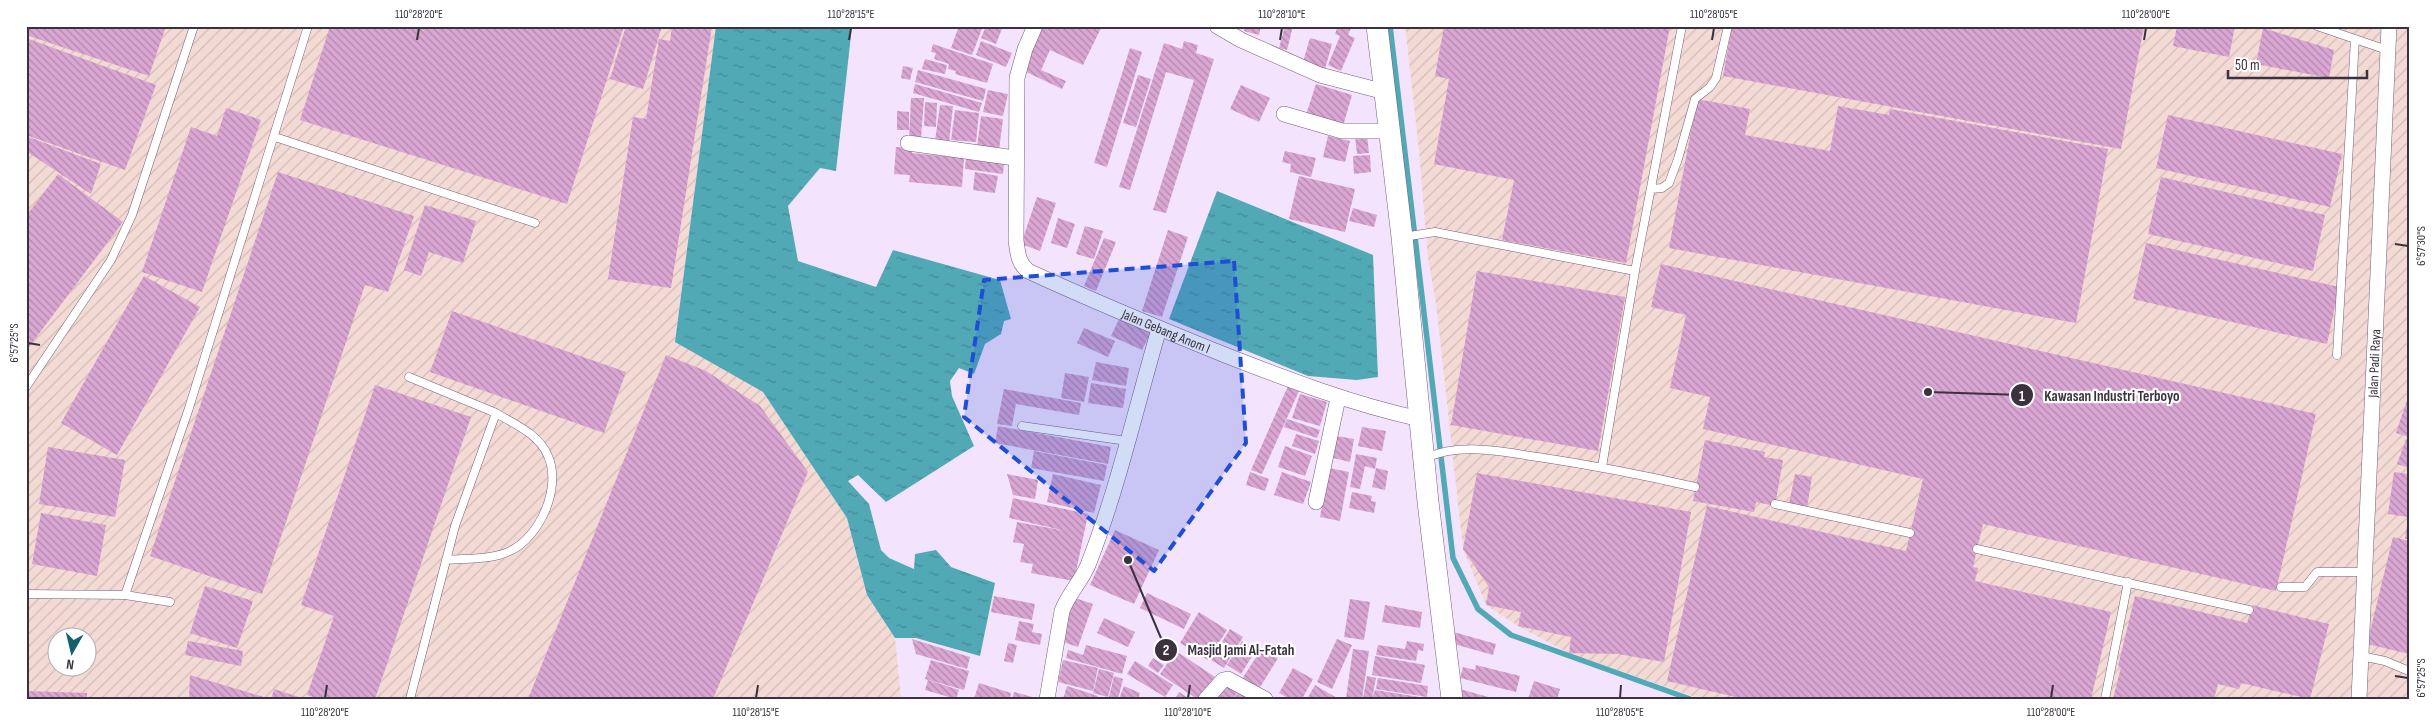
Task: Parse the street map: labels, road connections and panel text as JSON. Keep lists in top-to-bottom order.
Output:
{
  "streets": {
    "street": ["Jalan Gebang Anom I", "Jalan Padi Raya"]
  },
  "places": ["Kawasan Industri Terboyo", "Masjid Jami Al-Fatah"],
  "scale_bar": "50 m",
  "north": "bottom",
  "coordinates": [
    "110°28'20\"E",
    "110°28'15\"E",
    "110°28'10\"E",
    "110°28'05\"E",
    "110°28'00\"E",
    "6°57'30\"S",
    "6°57'25\"S"
  ]
}
